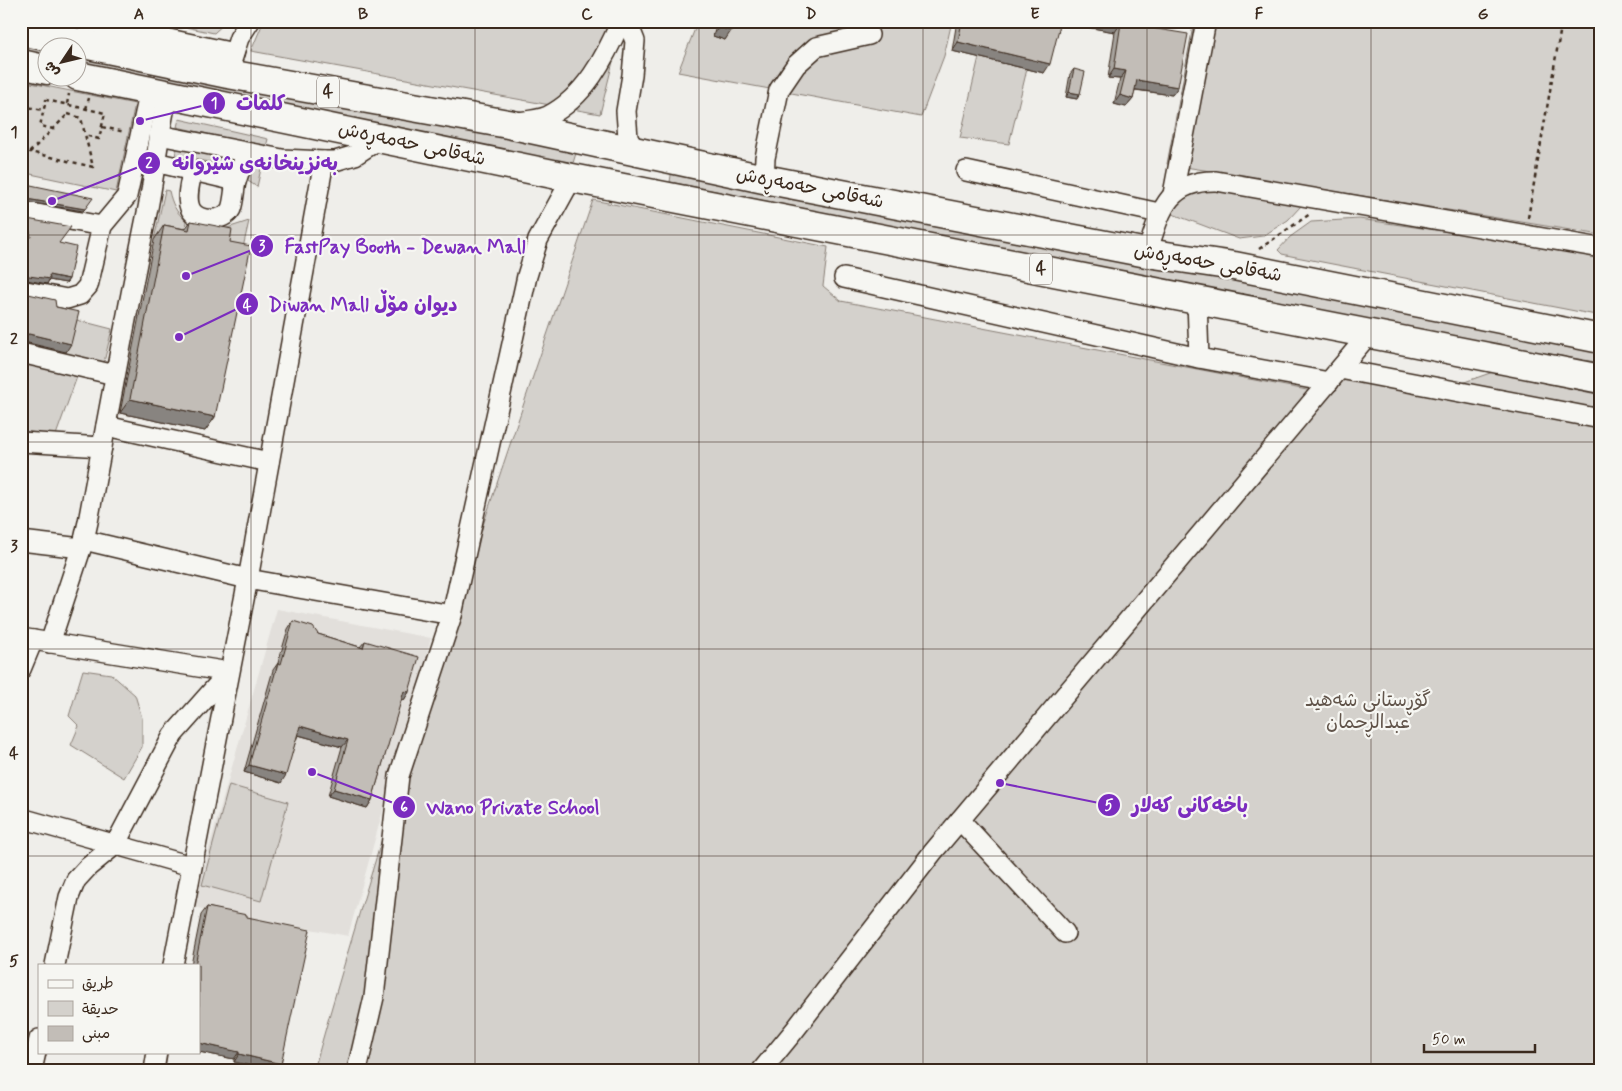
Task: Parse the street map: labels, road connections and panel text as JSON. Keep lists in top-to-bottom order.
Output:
{
  "streets": {
    "highway": ["4", "شەقامی حەمەڕەش"]
  },
  "parks": ["گۆڕستانی شەهید عبدالڕحمان"],
  "places": [
    "كلمات",
    "بەنزینخانەی شێروانە",
    "FastPay Booth - Dewan Mall",
    "Diwan Mall دیوان مۆڵ",
    "Wano Private School",
    "باخەکانی کەلار"
  ],
  "legend": ["طريق", "حديقة", "مبنى"],
  "scale_bar": "50 m",
  "north": "bottom left",
  "grid": {
    "columns": [
      "A",
      "B",
      "C",
      "D",
      "E",
      "F",
      "G"
    ],
    "rows": [
      "1",
      "2",
      "3",
      "4",
      "5"
    ]
  }
}
